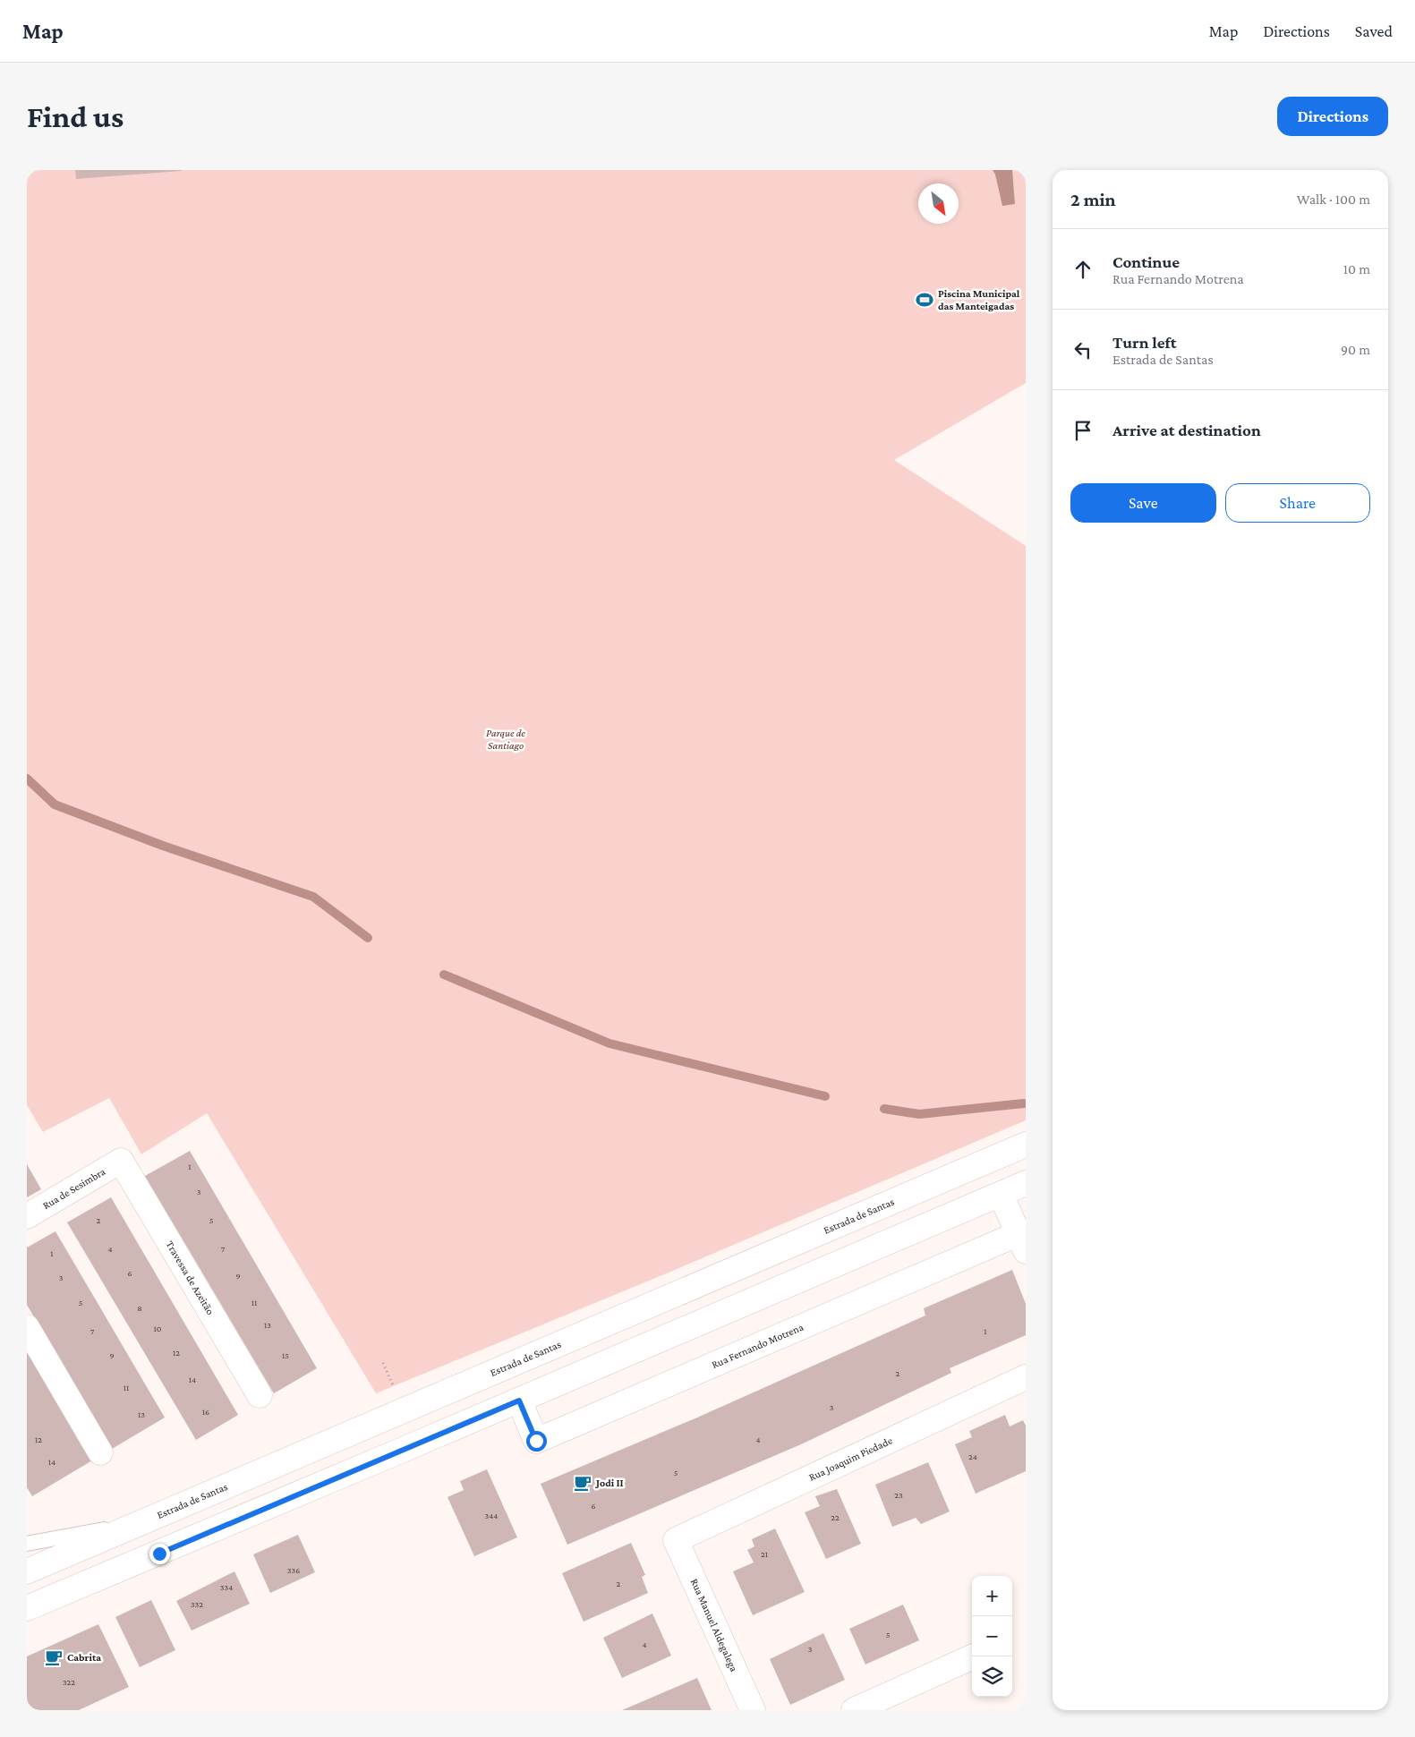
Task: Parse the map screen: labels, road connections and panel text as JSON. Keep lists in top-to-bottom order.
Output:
{
  "streets": {
    "main road": [
      "Rua de Sesimbra",
      "Estrada de Santas",
      "Travessa de Azeitão",
      "Rua Fernando Motrena",
      "Rua Joaquim Piedade",
      "Rua Manuel Aldegalega"
    ]
  },
  "crossings": [
    ["Rua de Sesimbra", "Travessa de Azeitão"],
    ["Rua Joaquim Piedade", "Rua Manuel Aldegalega"]
  ],
  "parks": ["Parque de Santiago"],
  "places": {
    "sports": ["Piscina Municipal das Manteigadas"],
    "cafe": ["Jodi II", "Cabrita"]
  },
  "house_numbers": [
    "1",
    "3",
    "2",
    "5",
    "4",
    "7",
    "1",
    "6",
    "9",
    "3",
    "5",
    "11",
    "8",
    "13",
    "10",
    "7",
    "1",
    "12",
    "9",
    "15",
    "2",
    "14",
    "11",
    "3",
    "16",
    "13",
    "12",
    "4",
    "24",
    "14",
    "5",
    "23",
    "6",
    "344",
    "22",
    "21",
    "336",
    "2",
    "334",
    "332",
    "5",
    "4",
    "3",
    "322"
  ],
  "north": "bottom right",
  "page": {
    "header": "Map",
    "nav": ["Map", "Directions", "Saved"],
    "buttons": [
      "Directions",
      ["Save", "Share"]
    ],
    "title": "Find us",
    "heading": ["2 min", "Walk · 100 m"],
    "list": [
      ["Continue", "Rua Fernando Motrena", "10 m"],
      ["Turn left", "Estrada de Santas", "90 m"],
      "Arrive at destination"
    ],
    "map_buttons": ["+", "−"]
  }
}
